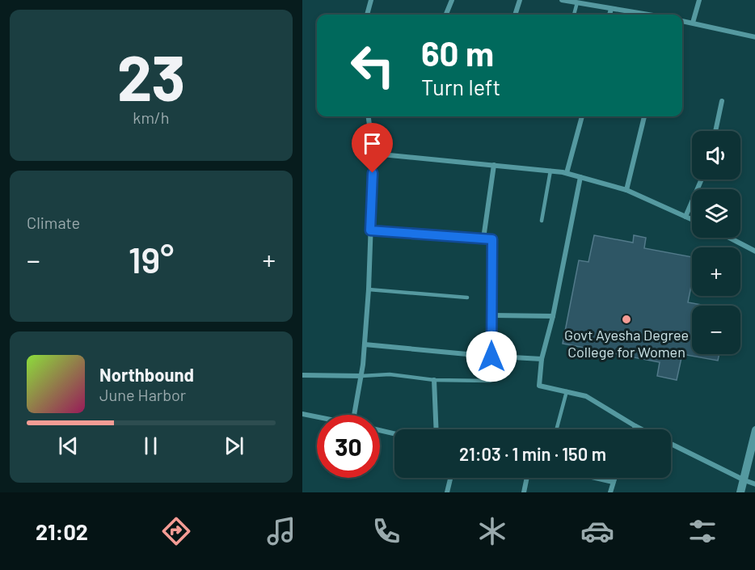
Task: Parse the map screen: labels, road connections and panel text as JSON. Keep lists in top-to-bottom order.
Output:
{
  "places": ["Govt Ayesha Degree College for Women"],
  "page": {
    "tile": [
      ["23", "km/h"],
      "Climate"
    ],
    "turn": ["60 m", "Turn left"],
    "map_buttons": ["+", "−"],
    "heat": ["−", "19°", "+"],
    "song": ["Northbound", "June Harbor"],
    "limit": "30",
    "trip": "21:03 · 1 min · 150 m",
    "tabs": "21:02"
  }
}
